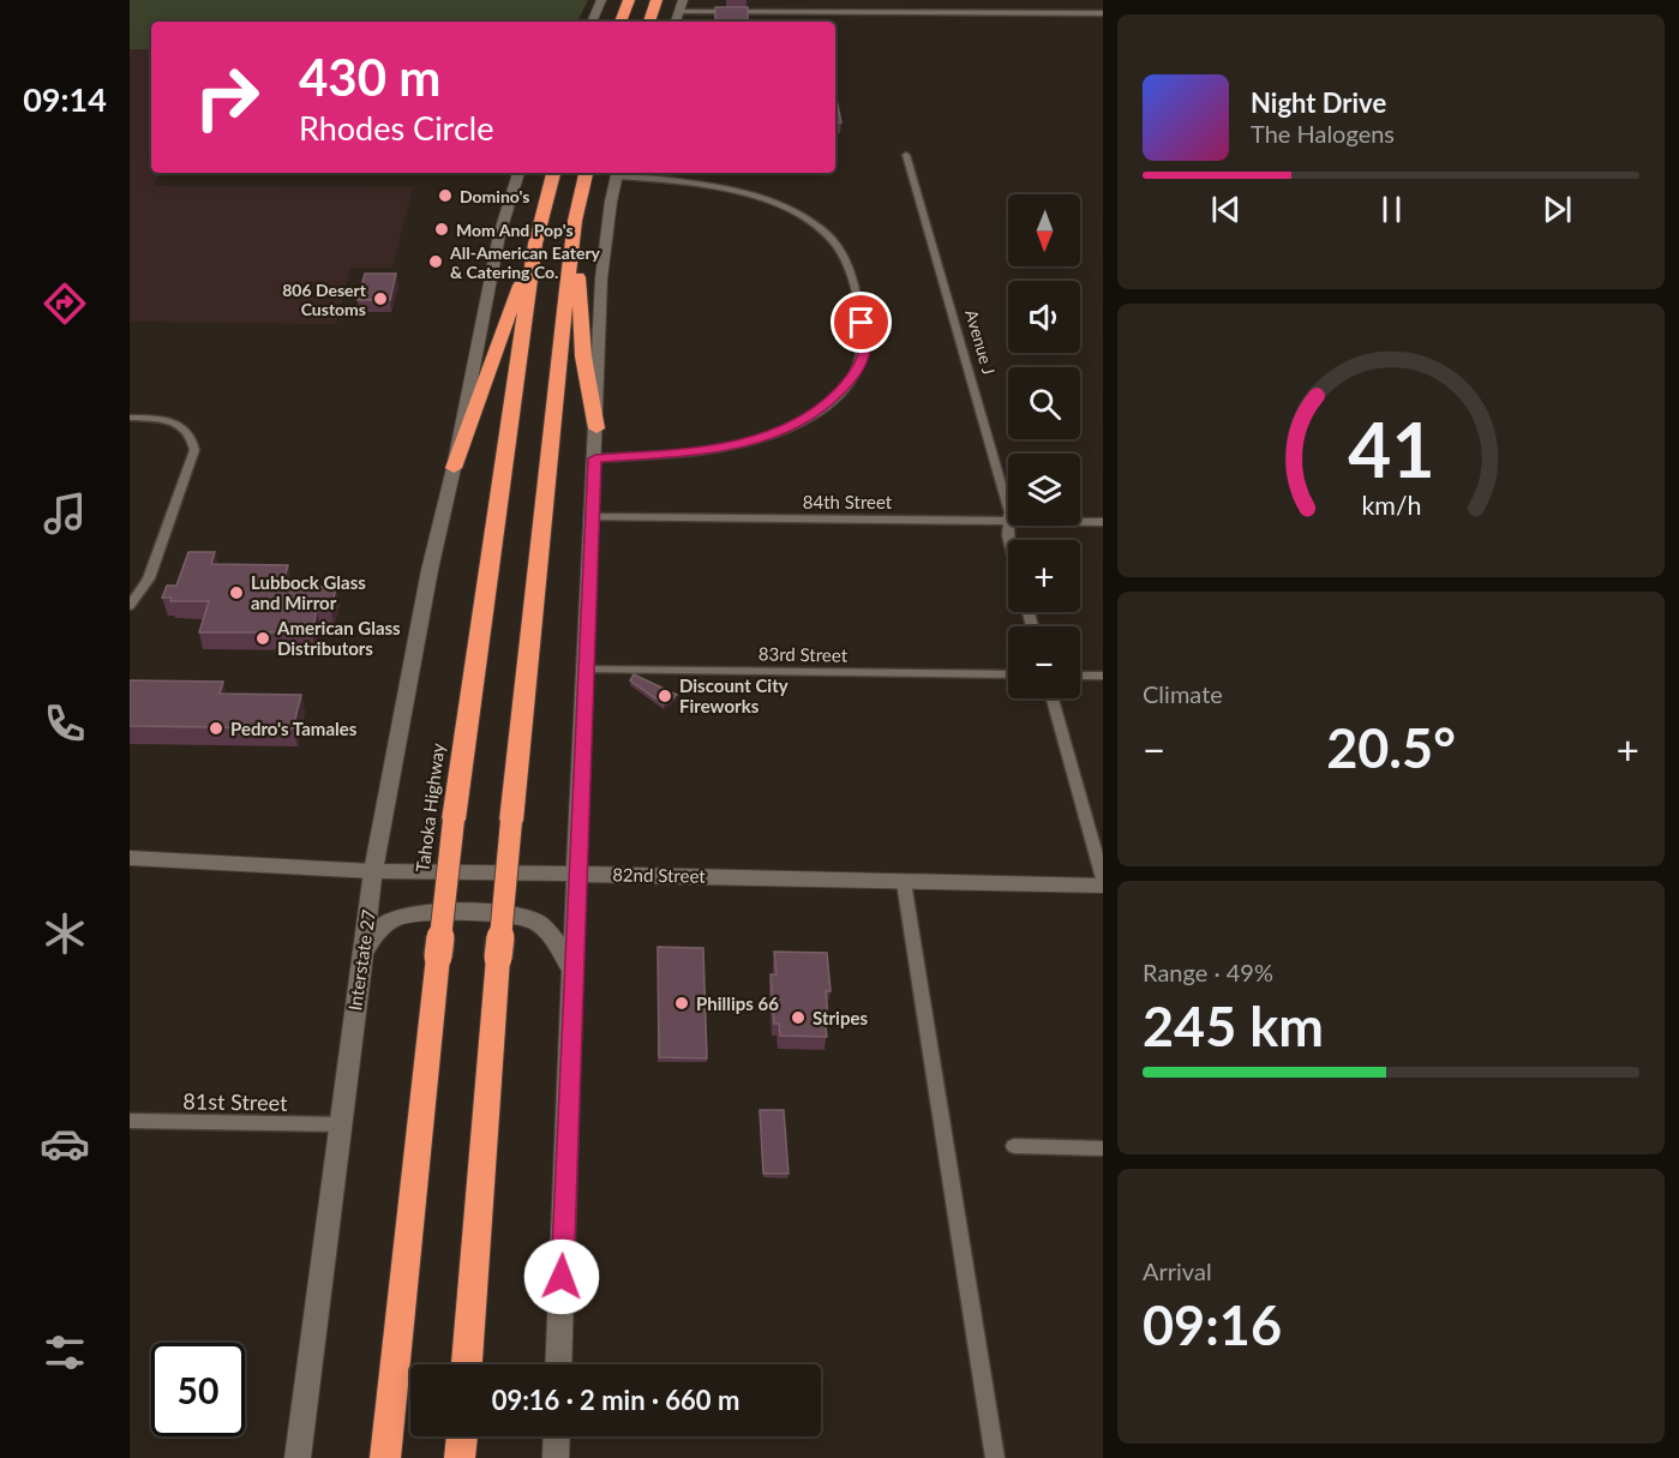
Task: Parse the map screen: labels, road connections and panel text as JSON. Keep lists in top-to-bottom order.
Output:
{
  "streets": {
    "highway": ["Tahoka Highway"],
    "main road": ["82nd Street", "Interstate 27"],
    "street": [
      "Avenue J",
      "84th Street",
      "83rd Street",
      "81st Street"
    ]
  },
  "crossings": [
    ["82nd Street", "Interstate 27"],
    ["Interstate 27", "81st Street"]
  ],
  "places": [
    "Domino's",
    "Mom And Pop's",
    "All-American Eatery & Catering Co.",
    "806 Desert Customs",
    "Lubbock Glass and Mirror",
    "American Glass Distributors",
    "Discount City Fireworks",
    "Pedro's Tamales",
    "Phillips 66",
    "Stripes"
  ],
  "north": "bottom",
  "page": {
    "tabs": "09:14",
    "turn": ["430 m", "Rhodes Circle"],
    "song": ["Night Drive", "The Halogens"],
    "map_buttons": ["+", "−"],
    "tile": [
      "Climate",
      ["Range · 49%", "245 km"],
      ["Arrival", "09:16"]
    ],
    "heat": ["−", "20.5°", "+"],
    "limit": "50",
    "trip": "09:16 · 2 min · 660 m",
    "gauge": ["41", "km/h"]
  }
}
